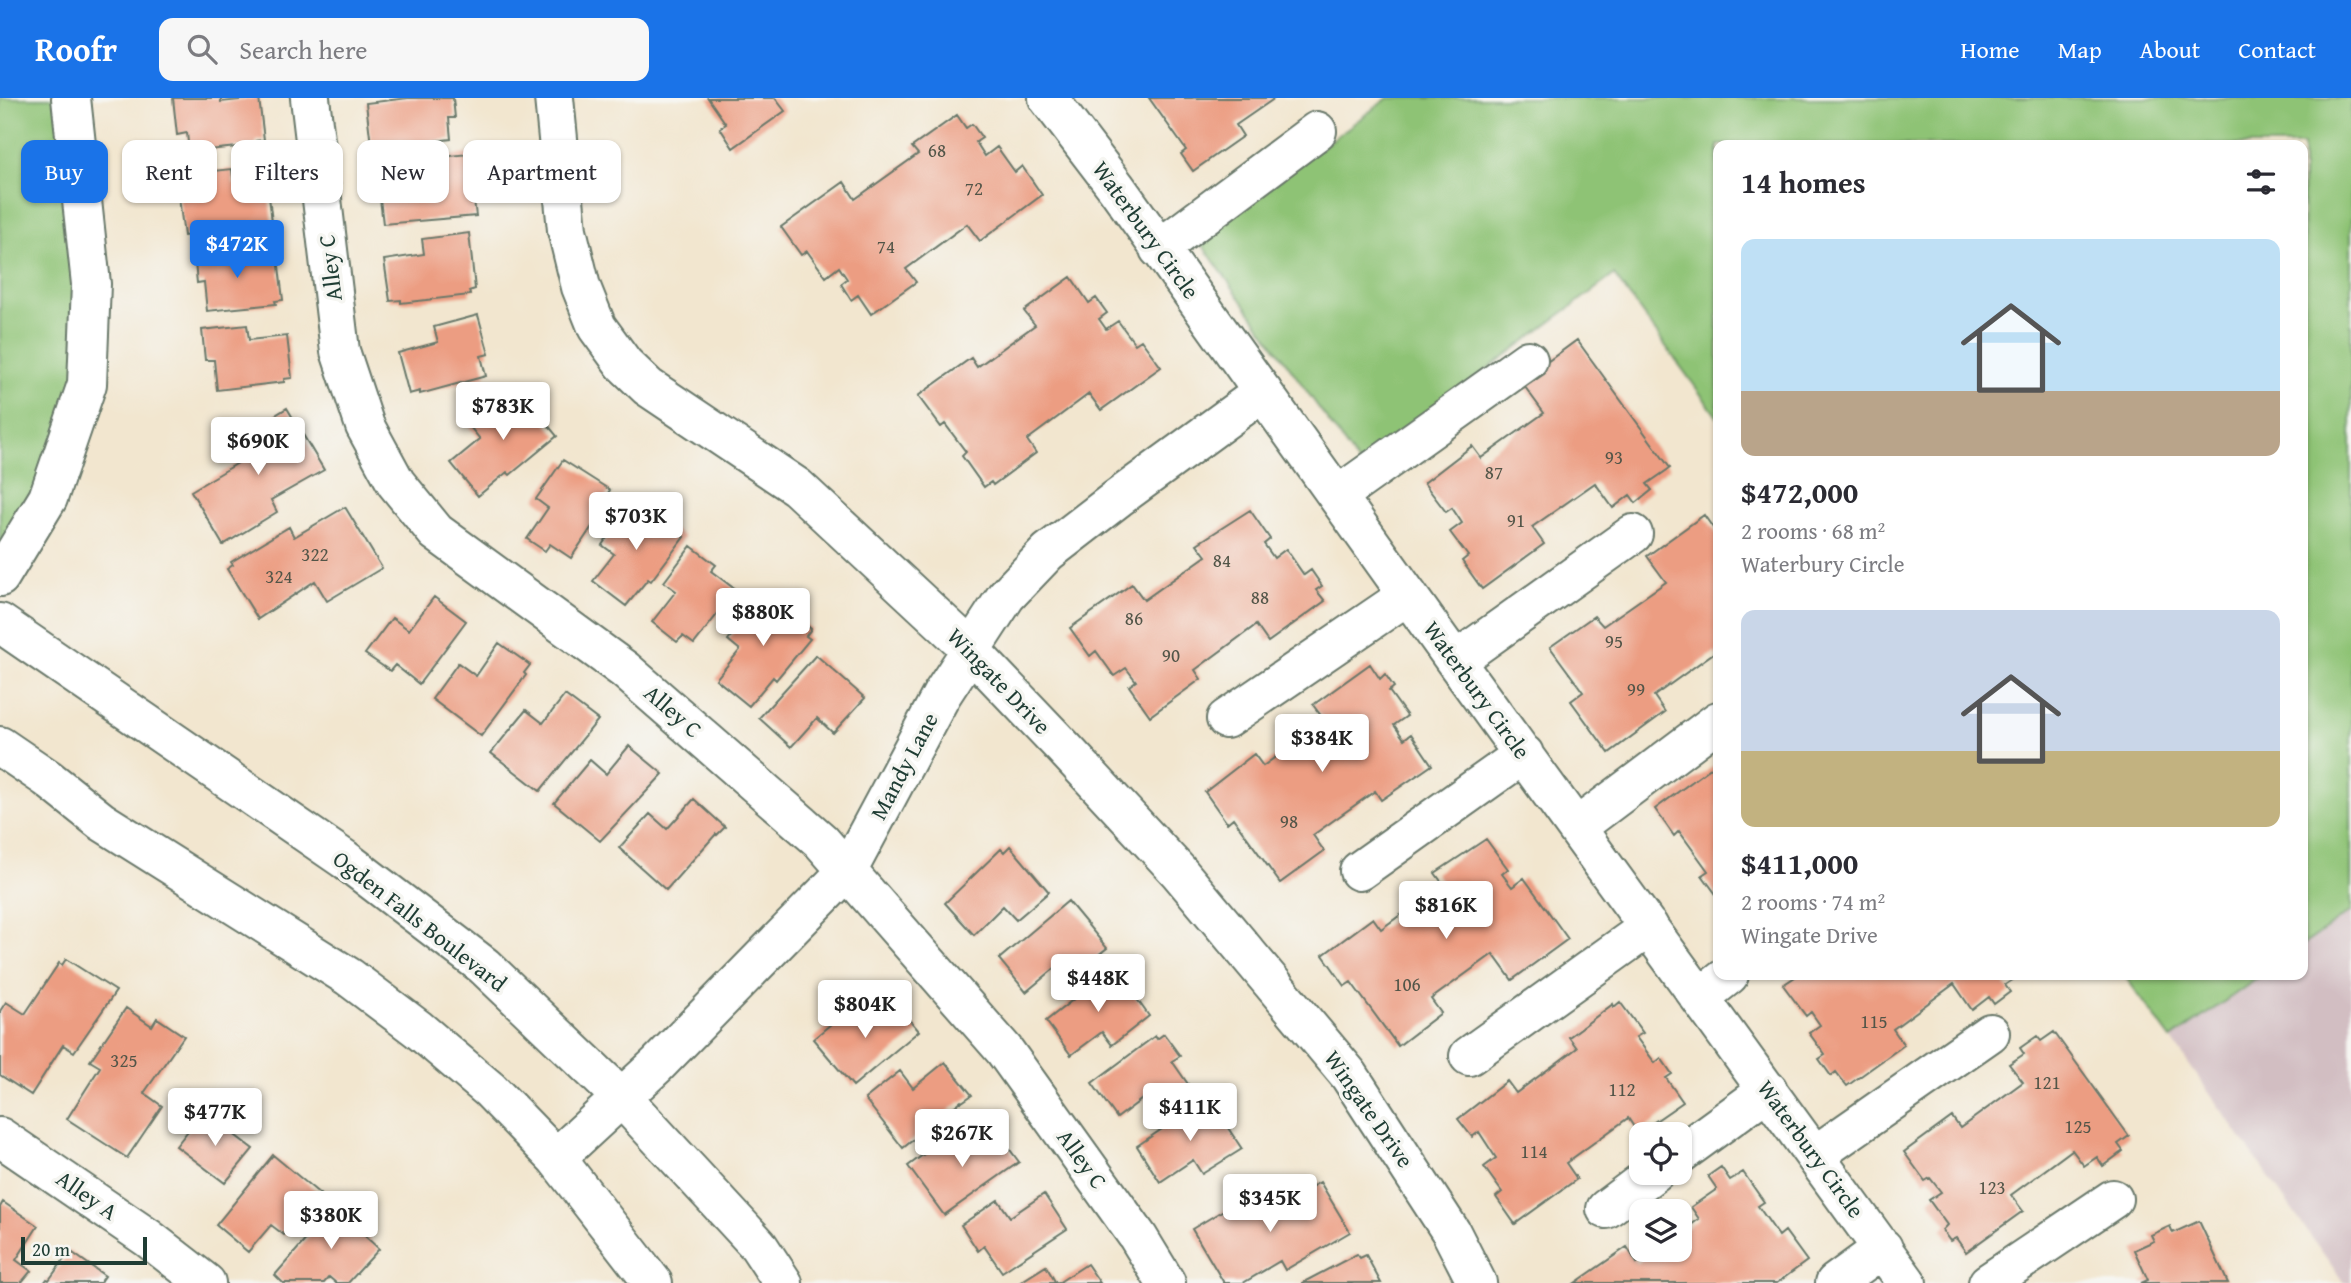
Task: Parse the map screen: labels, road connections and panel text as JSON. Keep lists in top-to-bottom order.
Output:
{
  "streets": {
    "street": [
      "Waterbury Circle",
      "Alley C",
      "Wingate Drive",
      "Mandy Lane",
      "Ogden Falls Boulevard",
      "Alley A"
    ]
  },
  "crossings": [
    ["Waterbury Circle", "Mandy Lane"],
    ["Alley C", "Mandy Lane"],
    ["Wingate Drive", "Mandy Lane"],
    ["Mandy Lane", "Ogden Falls Boulevard"]
  ],
  "house_numbers": [
    "68",
    "72",
    "74",
    "93",
    "87",
    "91",
    "322",
    "84",
    "324",
    "88",
    "86",
    "95",
    "90",
    "99",
    "98",
    "106",
    "115",
    "325",
    "121",
    "112",
    "125",
    "114",
    "123"
  ],
  "scale_bar": "20 m",
  "page": {
    "header": "Roofr",
    "search": "Search here",
    "nav": [
      "Home",
      "Map",
      "About",
      "Contact"
    ],
    "chip": [
      "Buy",
      "Rent",
      "Filters",
      "New",
      "Apartment"
    ],
    "heading": "14 homes",
    "price": [
      "$472K",
      "$783K",
      "$690K",
      "$703K",
      "$880K",
      "$384K",
      "$816K",
      "$448K",
      "$804K",
      "$411K",
      "$477K",
      "$267K",
      "$345K",
      "$380K"
    ],
    "list": [
      {
        "name": "$472,000",
        "note": "2 rooms · 68 m² · Waterbury Circle"
      },
      {
        "name": "$411,000",
        "note": "2 rooms · 74 m² · Wingate Drive"
      }
    ],
    "scale": "20 m"
  }
}
